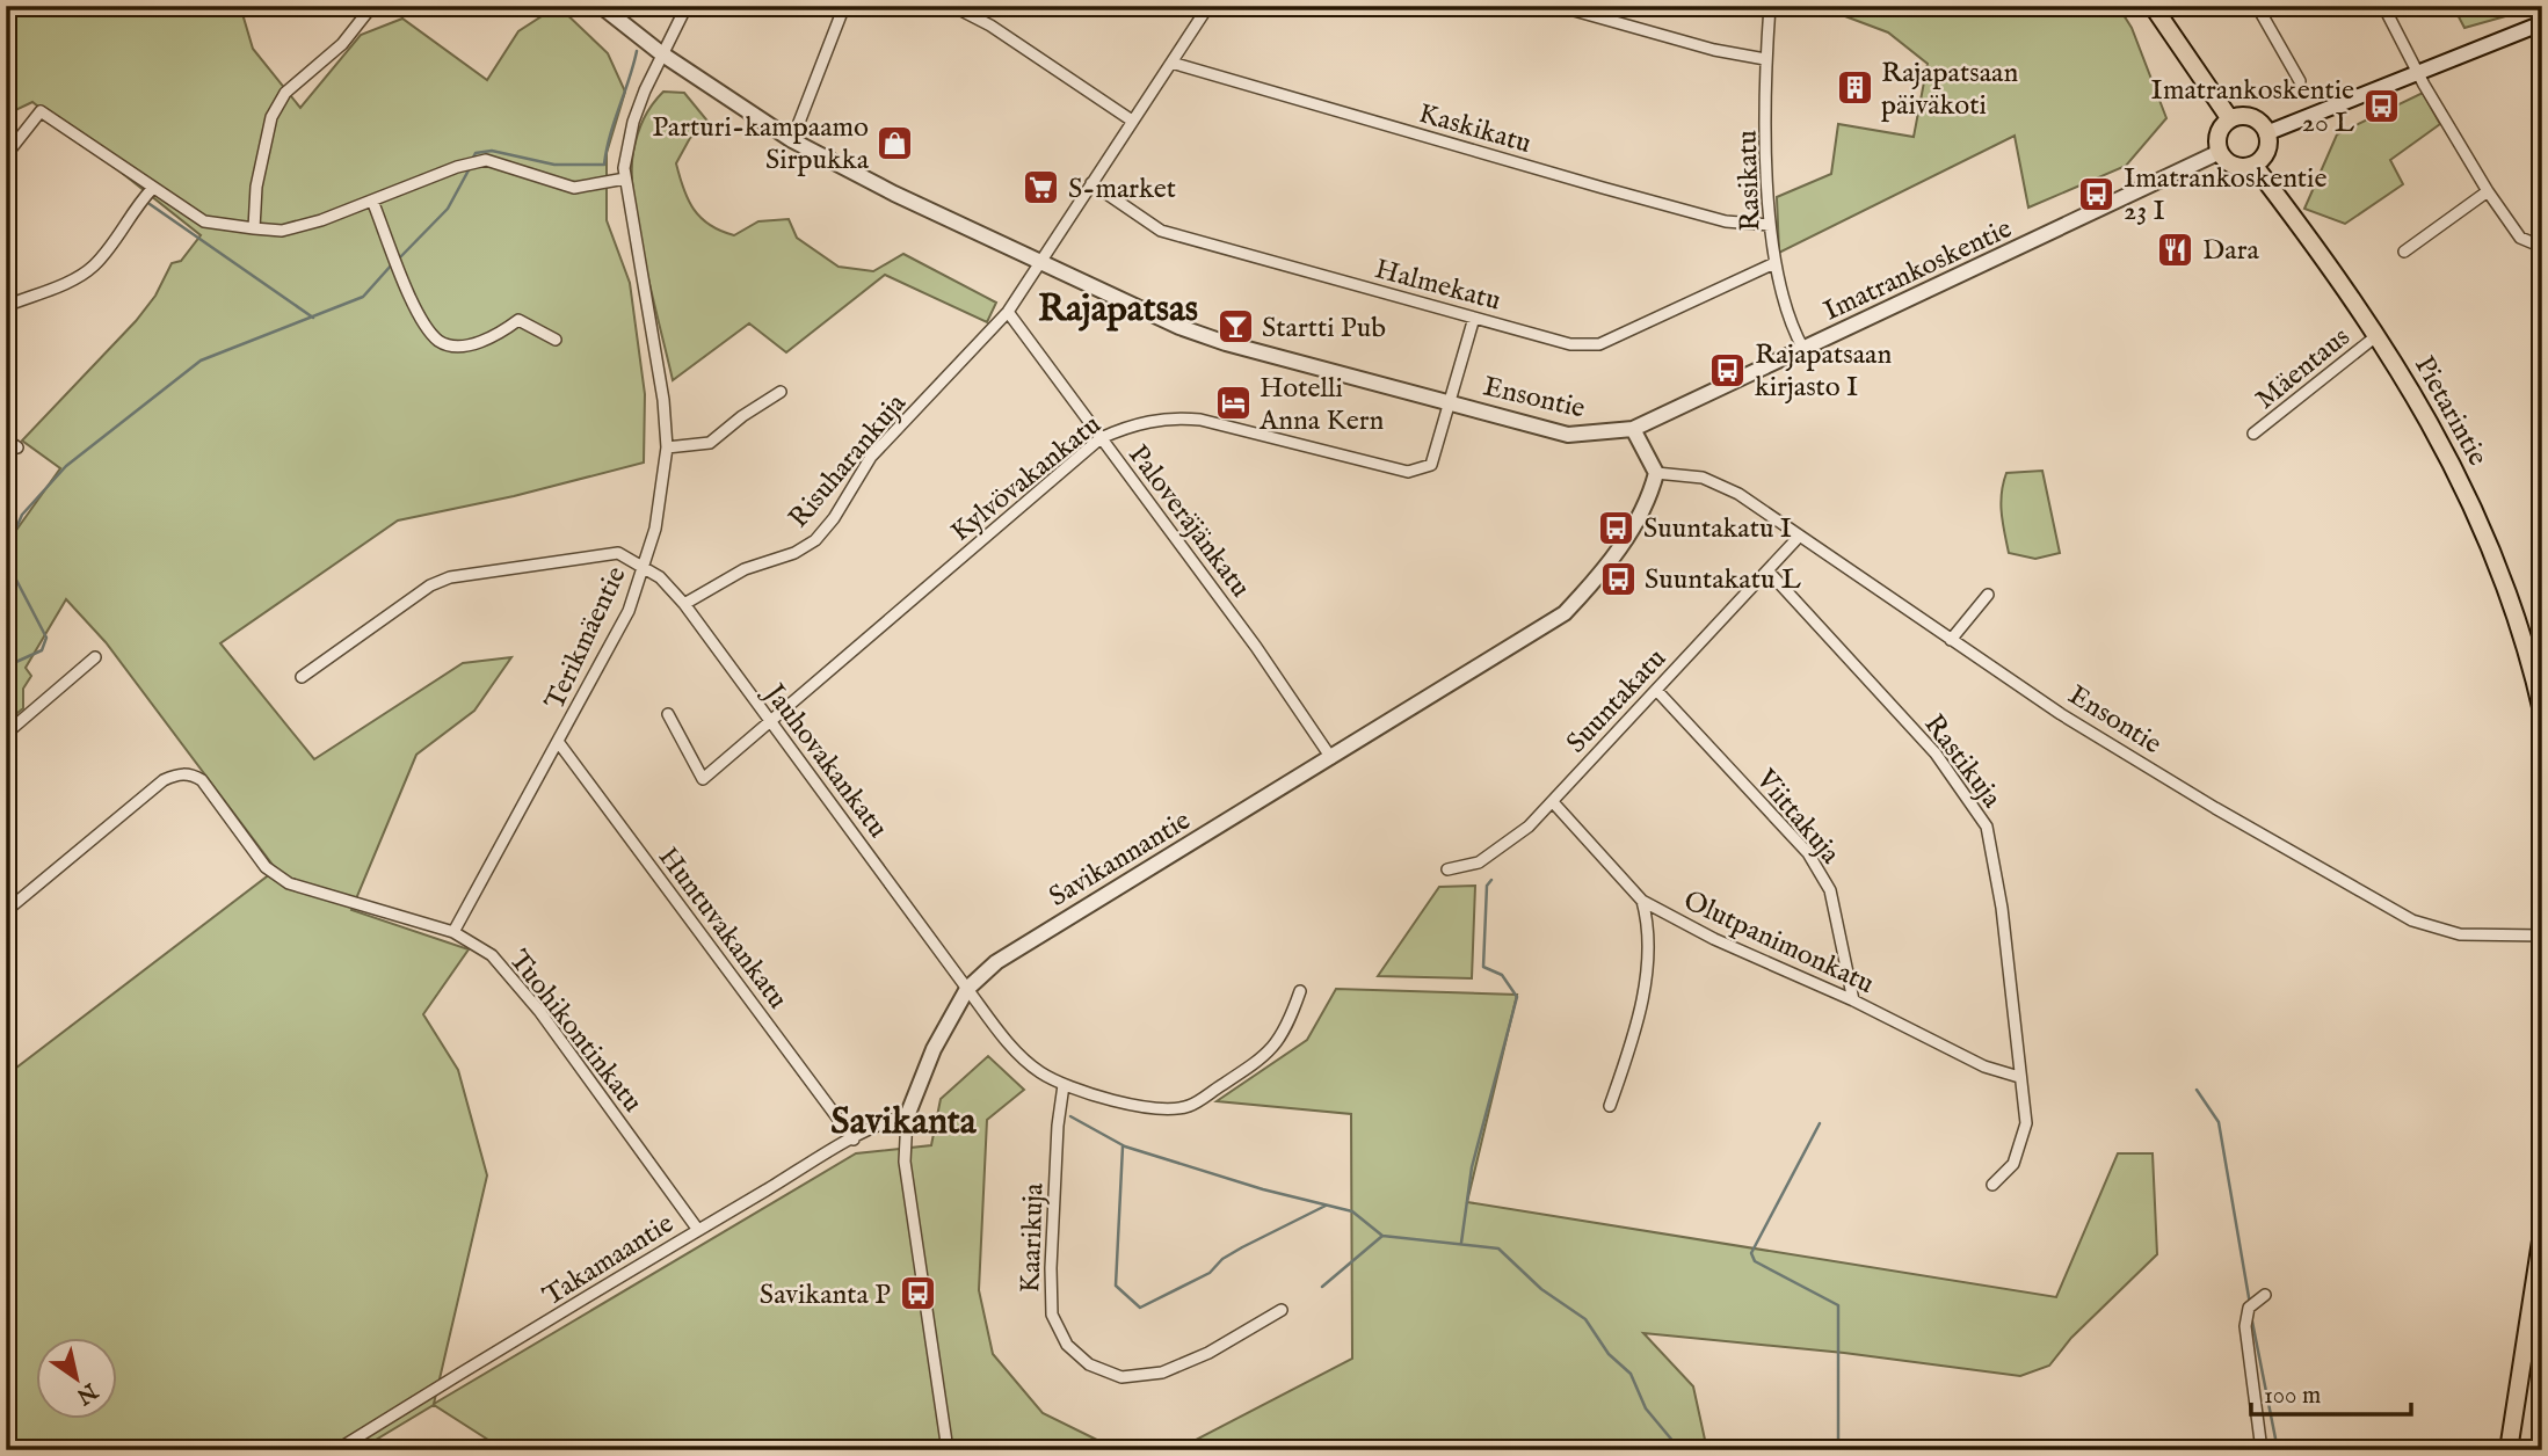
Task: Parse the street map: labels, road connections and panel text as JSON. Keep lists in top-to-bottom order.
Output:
{
  "streets": {
    "main road": ["Pietarintie"],
    "street": [
      "Kaskikatu",
      "Rasikatu",
      "Imatrankoskentie",
      "Halmekatu",
      "Mäentaus",
      "Ensontie",
      "Risuharankuja",
      "Kylvövakankatu",
      "Paloveräjänkatu",
      "Terikmäentie",
      "Suuntakatu",
      "Jauhovakankatu",
      "Rastikuja",
      "Viittakuja",
      "Savikannantie",
      "Huntuvakankatu",
      "Olutpanimonkatu",
      "Tuohikontinkatu",
      "Kaarikuja",
      "Takamaantie"
    ]
  },
  "crossings": [
    ["Kaskikatu", "Rasikatu"],
    ["Kaskikatu", "Risuharankuja"],
    ["Rasikatu", "Imatrankoskentie"],
    ["Rasikatu", "Halmekatu"],
    ["Imatrankoskentie", "Ensontie"],
    ["Imatrankoskentie", "Pietarintie"],
    ["Halmekatu", "Risuharankuja"],
    ["Halmekatu", "Kylvövakankatu"],
    ["Mäentaus", "Pietarintie"],
    ["Ensontie", "Risuharankuja"],
    ["Ensontie", "Kylvövakankatu"],
    ["Ensontie", "Terikmäentie"],
    ["Ensontie", "Suuntakatu"],
    ["Ensontie", "Savikannantie"],
    ["Risuharankuja", "Paloveräjänkatu"],
    ["Risuharankuja", "Jauhovakankatu"],
    ["Kylvövakankatu", "Paloveräjänkatu"],
    ["Kylvövakankatu", "Jauhovakankatu"],
    ["Paloveräjänkatu", "Savikannantie"],
    ["Terikmäentie", "Jauhovakankatu"],
    ["Terikmäentie", "Huntuvakankatu"],
    ["Terikmäentie", "Tuohikontinkatu"],
    ["Suuntakatu", "Rastikuja"],
    ["Suuntakatu", "Viittakuja"],
    ["Suuntakatu", "Olutpanimonkatu"],
    ["Jauhovakankatu", "Savikannantie"],
    ["Jauhovakankatu", "Kaarikuja"],
    ["Rastikuja", "Olutpanimonkatu"],
    ["Viittakuja", "Olutpanimonkatu"],
    ["Savikannantie", "Takamaantie"],
    ["Huntuvakankatu", "Takamaantie"],
    ["Tuohikontinkatu", "Takamaantie"]
  ],
  "districts": ["Rajapatsas", "Savikanta"],
  "places": {
    "building": ["Rajapatsaan päiväkoti"],
    "bus stop": [
      "Imatrankoskentie 20 L",
      "Imatrankoskentie 23 I",
      "Rajapatsaan kirjasto I",
      "Suuntakatu I",
      "Suuntakatu L",
      "Savikanta P"
    ],
    "shop": ["Parturi-kampaamo Sirpukka"],
    "supermarket": ["S-market"],
    "restaurant": ["Dara"],
    "bar": ["Startti Pub"],
    "hotel": ["Hotelli Anna Kern"]
  },
  "scale_bar": "100 m",
  "north": "bottom right"
}
